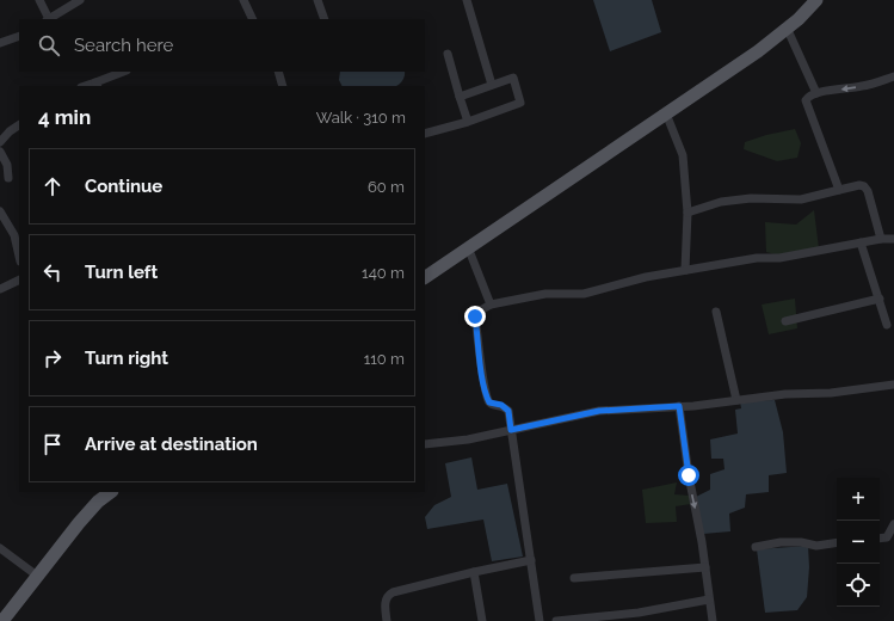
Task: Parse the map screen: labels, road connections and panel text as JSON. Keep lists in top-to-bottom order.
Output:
{
  "page": {
    "search": "Search here",
    "heading": ["4 min", "Walk · 310 m"],
    "list": [
      ["Continue", "60 m"],
      ["Turn left", "140 m"],
      ["Turn right", "110 m"],
      "Arrive at destination"
    ],
    "map_buttons": ["+", "−"]
  }
}
